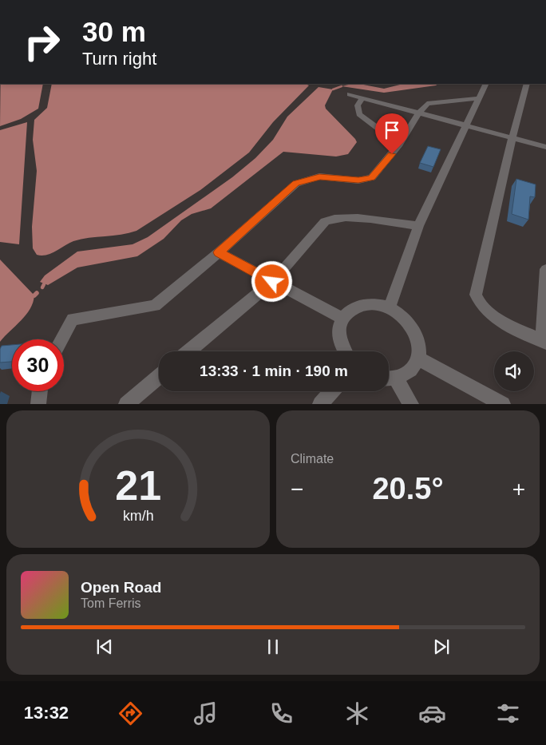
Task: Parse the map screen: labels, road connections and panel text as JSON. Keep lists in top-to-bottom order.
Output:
{
  "page": {
    "turn": ["30 m", "Turn right"],
    "limit": "30",
    "trip": "13:33 · 1 min · 190 m",
    "tile": "Climate",
    "heat": ["−", "20.5°", "+"],
    "song": ["Open Road", "Tom Ferris"],
    "tabs": "13:32",
    "gauge": ["21", "km/h"]
  }
}
